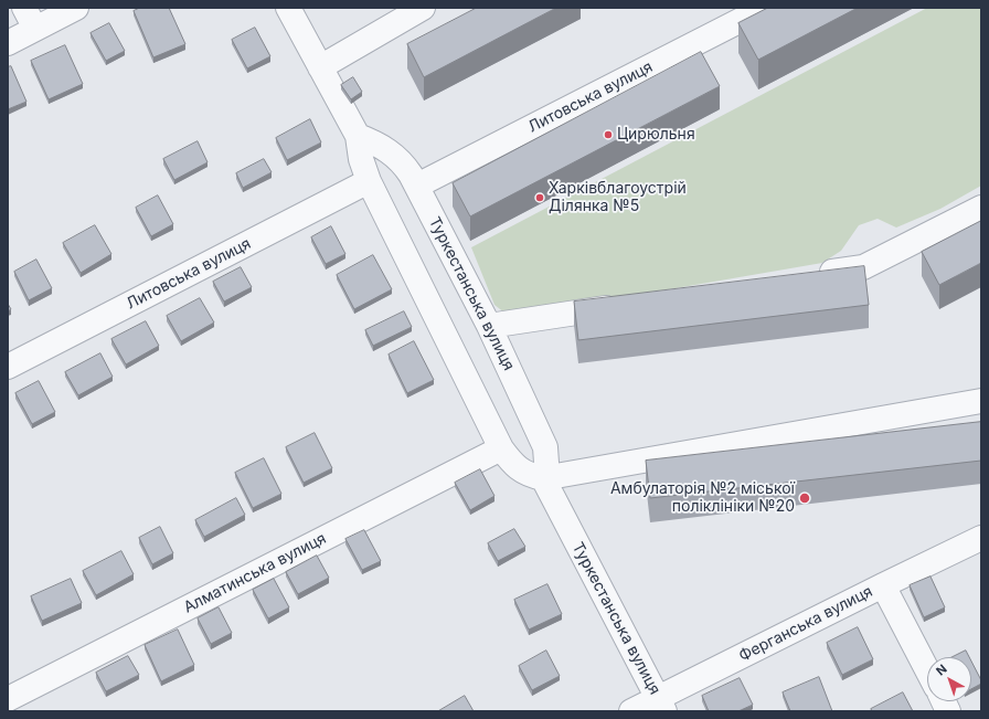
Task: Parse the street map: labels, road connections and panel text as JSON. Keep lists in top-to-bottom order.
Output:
{
  "streets": {
    "street": [
      "Литовська вулиця",
      "Туркестанська вулиця",
      "Алматинська вулиця",
      "Ферганська вулиця"
    ]
  },
  "crossings": [
    ["Литовська вулиця", "Туркестанська вулиця"],
    ["Туркестанська вулиця", "Ферганська вулиця"]
  ],
  "places": ["Цирюльня", "Харківблагоустрій Ділянка №5", "Амбулаторія №2 міської поліклініки №20"],
  "north": "top left"
}
